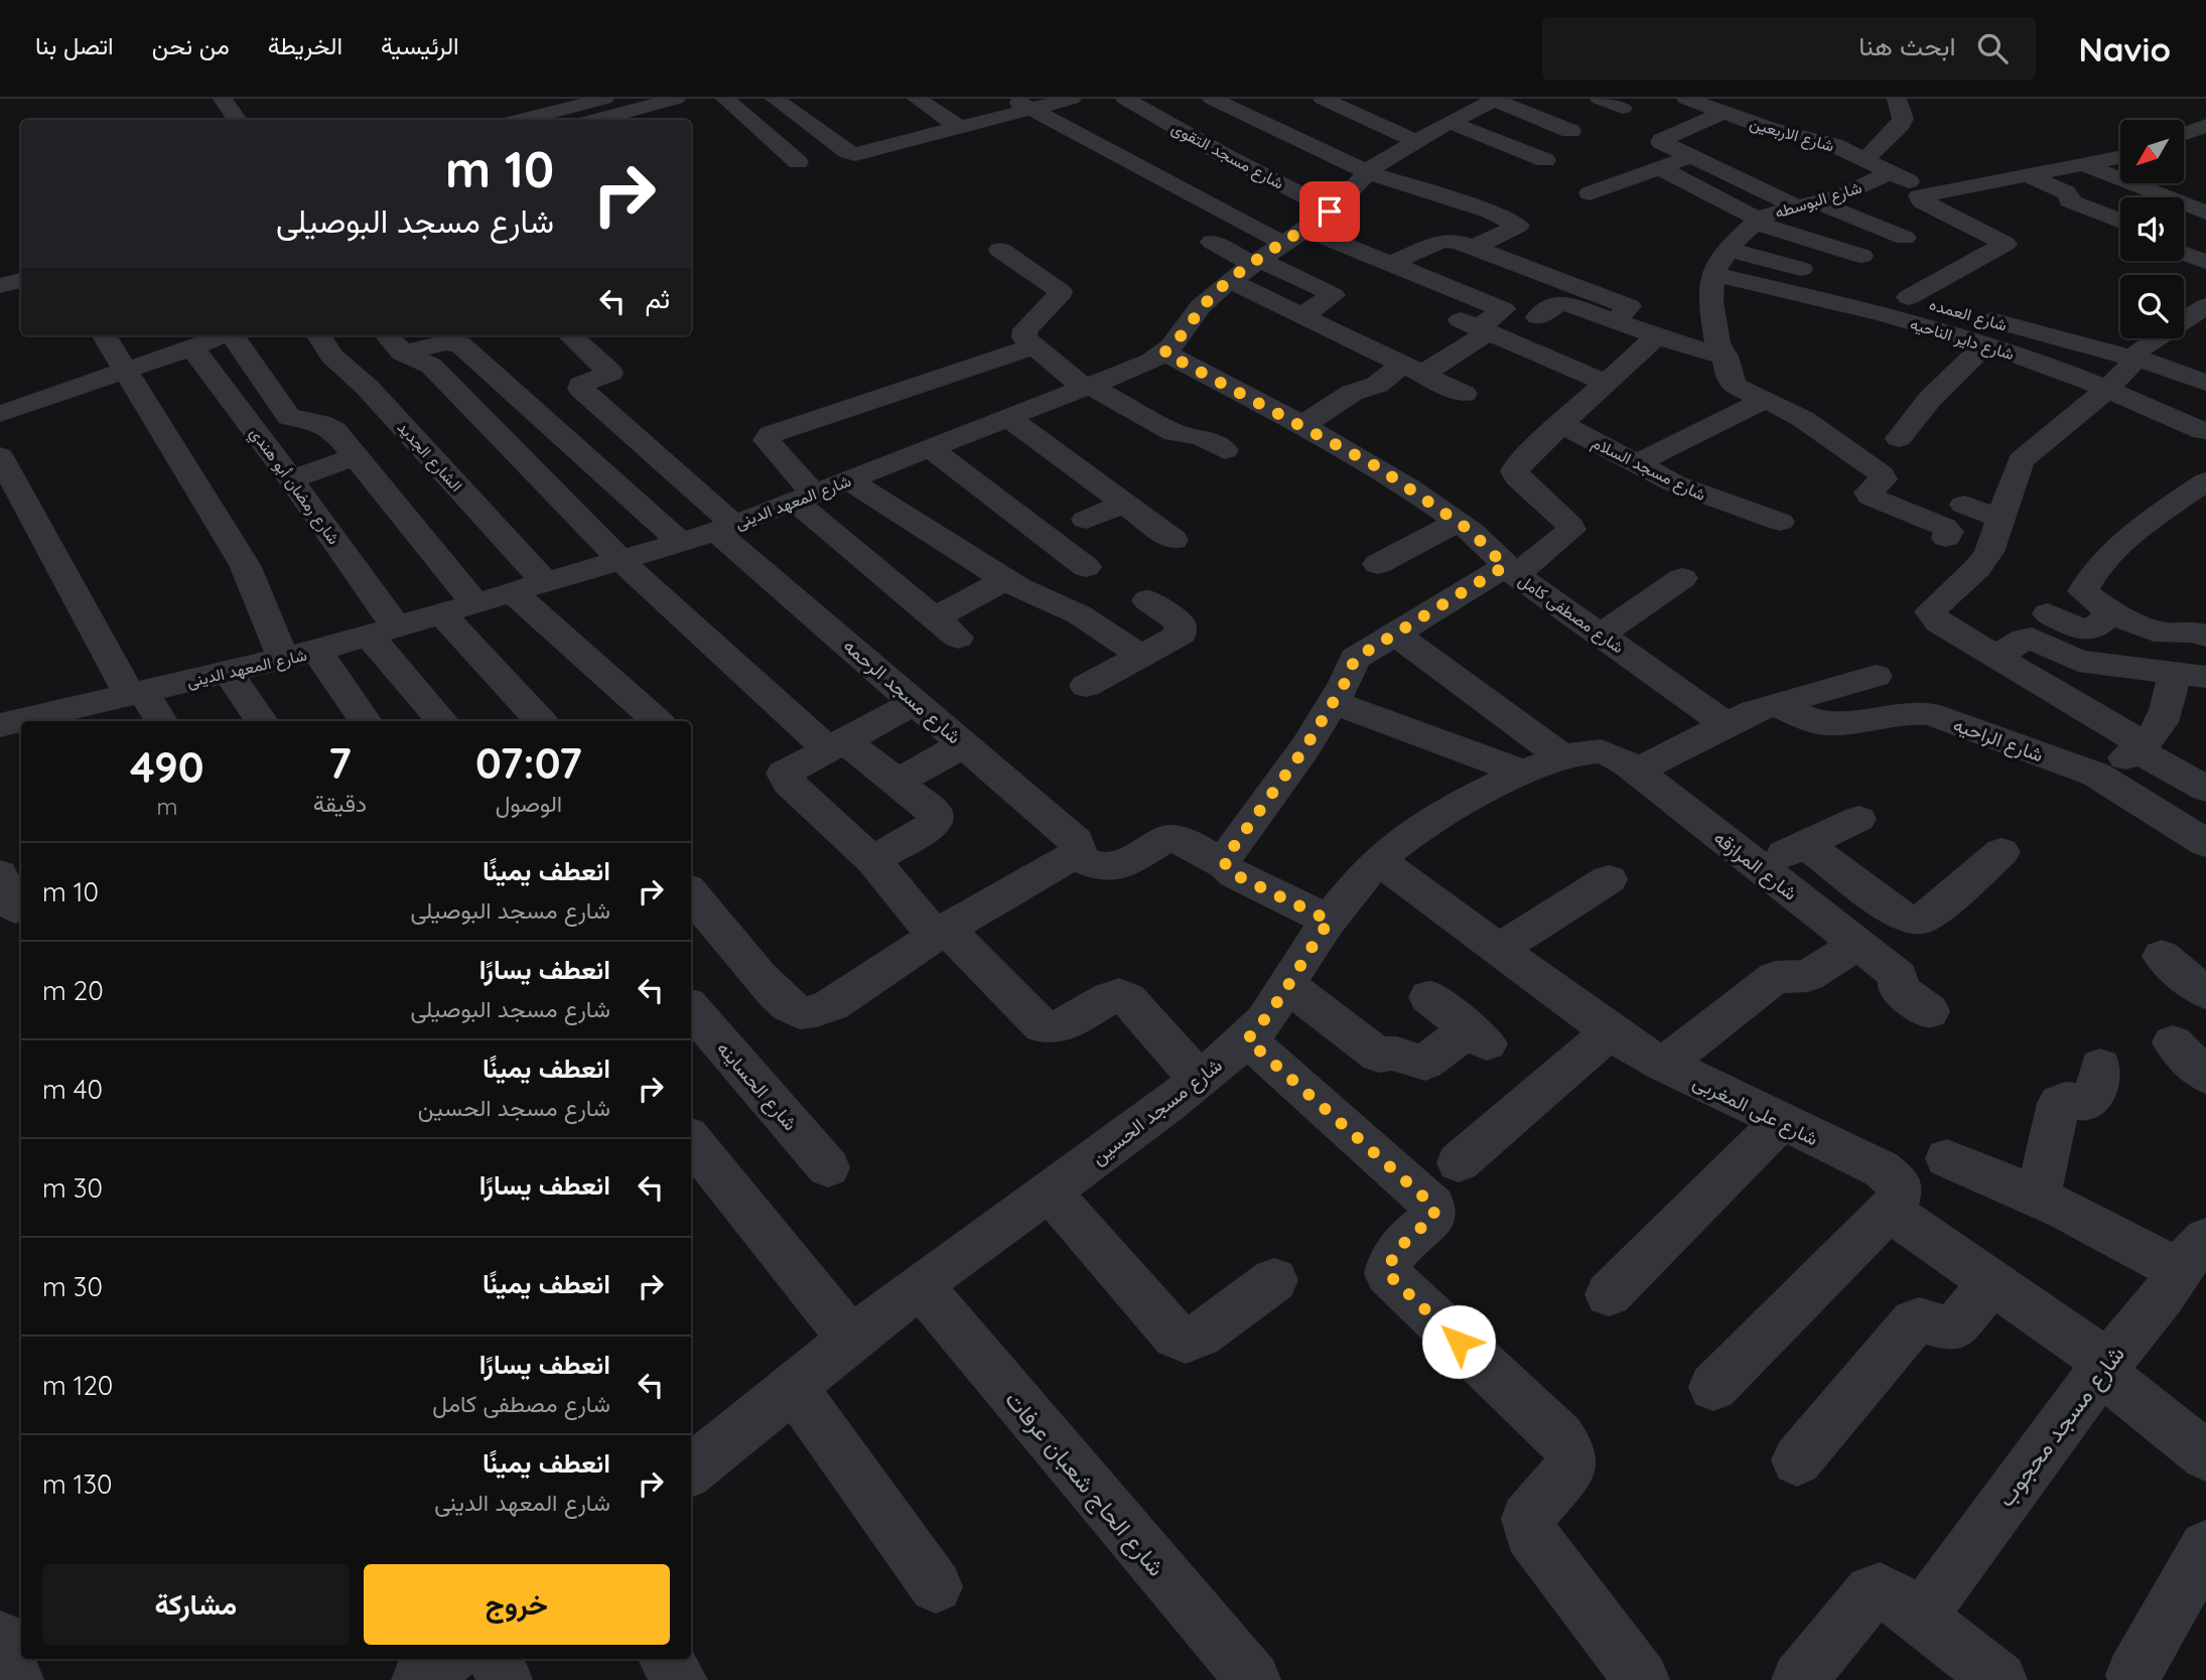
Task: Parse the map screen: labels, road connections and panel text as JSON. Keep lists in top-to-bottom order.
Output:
{
  "streets": {
    "street": [
      "شارع الاربعين",
      "شارع مسجد التقوى",
      "شارع البوسطه",
      "شارع العمده",
      "شارع داير الناحيه",
      "الشارع الجديد",
      "شارع مسجد السلام",
      "شارع رمضان أبو هندي",
      "شارع المعهد الدينى",
      "شارع مصطفى كامل",
      "شارع مسجد الرحمه",
      "شارع الراحيه",
      "شارع المرازقه",
      "شارع الحساينه",
      "شارع على المغربى",
      "شارع مسجد الحسين",
      "شارع مسجد محجوب",
      "شارع الحاج شعبان عرفات"
    ]
  },
  "crossings": [
    ["شارع الاربعين", "شارع البوسطه"],
    ["شارع مسجد التقوى", "شارع المعهد الدينى"],
    ["شارع البوسطه", "شارع العمده"],
    ["شارع البوسطه", "شارع داير الناحيه"],
    ["الشارع الجديد", "شارع المعهد الدينى"],
    ["شارع رمضان أبو هندي", "شارع المعهد الدينى"],
    ["شارع المعهد الدينى", "شارع مصطفى كامل"],
    ["شارع المعهد الدينى", "شارع مسجد الرحمه"],
    ["شارع المرازقه", "شارع مسجد الحسين"],
    ["شارع على المغربى", "شارع مسجد الحسين"],
    ["شارع مسجد الحسين", "شارع الحاج شعبان عرفات"]
  ],
  "north": "bottom left",
  "page": {
    "header": "Navio",
    "search": "ابحث هنا",
    "nav": [
      "الرئيسية",
      "الخريطة",
      "من نحن",
      "اتصل بنا"
    ],
    "turn": ["10 m", "شارع مسجد البوصيلى"],
    "then": "ثم",
    "eta": [
      "07:07",
      "الوصول",
      "7",
      "دقيقة",
      "490",
      "m"
    ],
    "list": [
      {
        "name": "انعطف يمينًا",
        "note": "شارع مسجد البوصيلى",
        "value": "10 m"
      },
      {
        "name": "انعطف يسارًا",
        "note": "شارع مسجد البوصيلى",
        "value": "20 m"
      },
      {
        "name": "انعطف يمينًا",
        "note": "شارع مسجد الحسين",
        "value": "40 m"
      },
      {
        "name": "انعطف يسارًا",
        "value": "30 m"
      },
      {
        "name": "انعطف يمينًا",
        "value": "30 m"
      },
      {
        "name": "انعطف يسارًا",
        "note": "شارع مصطفى كامل",
        "value": "120 m"
      },
      {
        "name": "انعطف يمينًا",
        "note": "شارع المعهد الدينى",
        "value": "130 m"
      }
    ],
    "buttons": ["خروج", "مشاركة"]
  }
}
